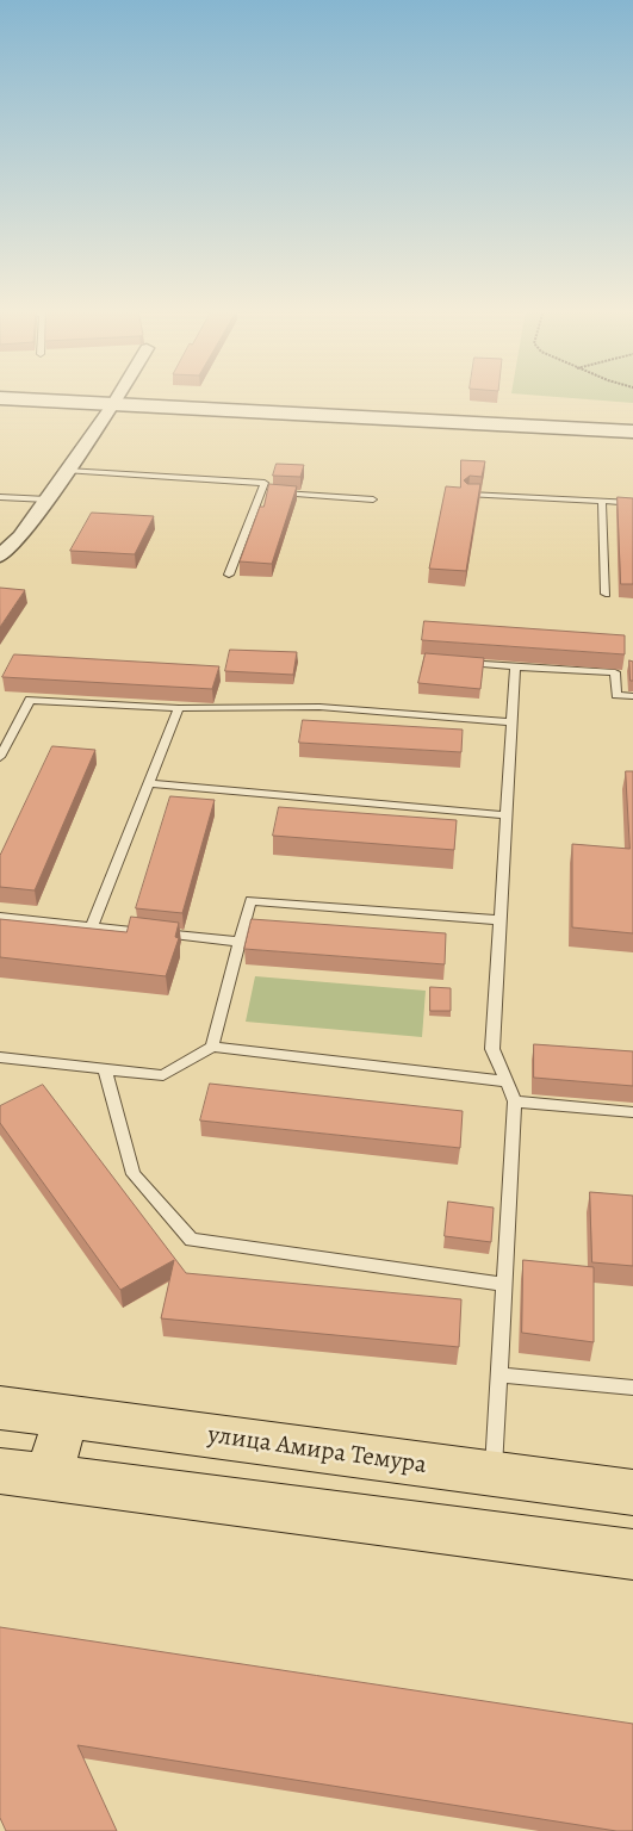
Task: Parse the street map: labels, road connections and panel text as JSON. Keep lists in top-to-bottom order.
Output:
{
  "streets": {
    "main road": ["улица Амира Темура"]
  }
}
